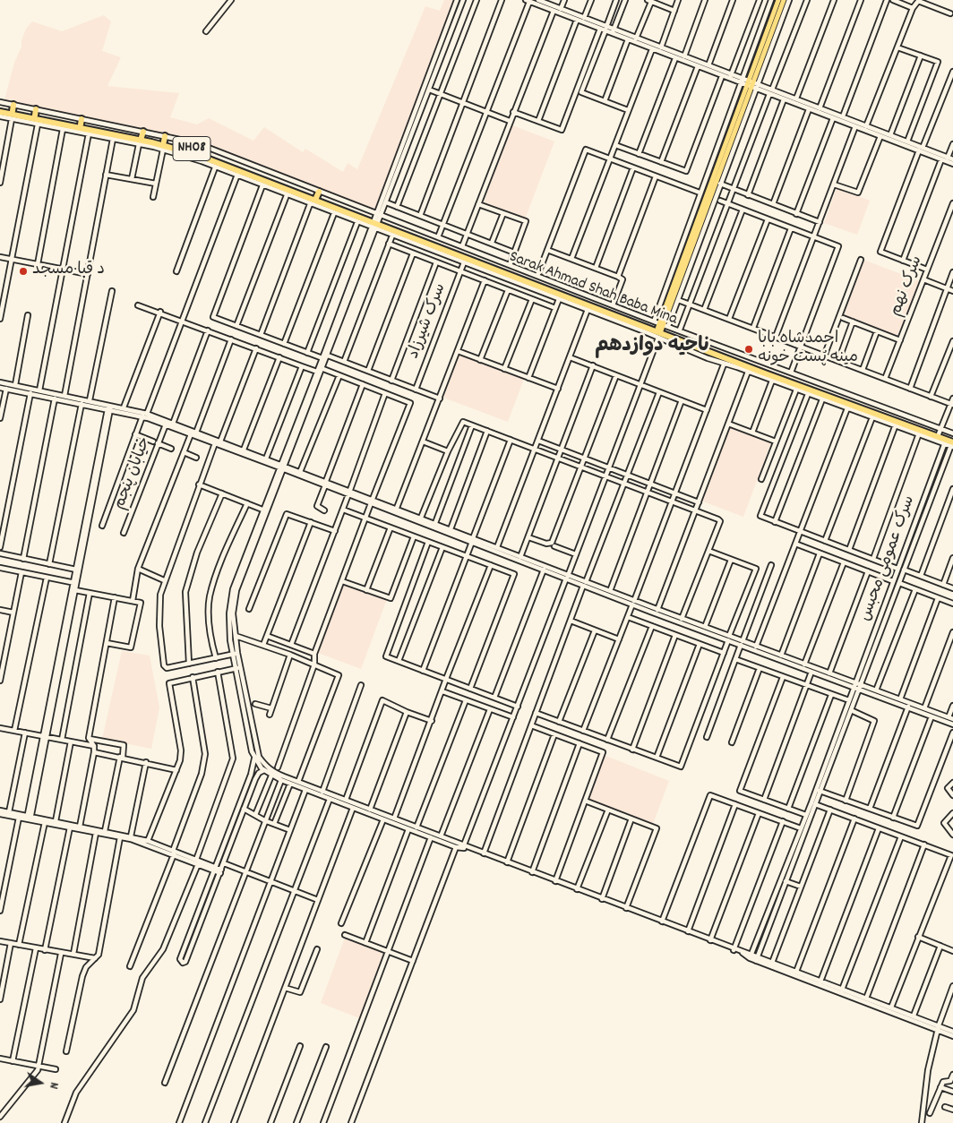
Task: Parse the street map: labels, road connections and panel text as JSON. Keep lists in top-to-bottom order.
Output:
{
  "streets": {
    "highway": ["NH08", "Sarak Ahmad Shah Baba Mina"],
    "street": [
      "سرک نهم",
      "سرک شیرزاد",
      "خیابان پنجم",
      "سرک عمومی محبس"
    ]
  },
  "crossings": [
    ["NH08", "Sarak Ahmad Shah Baba Mina"],
    ["NH08", "سرک عمومی محبس"]
  ],
  "districts": ["ناحیه دوازدهم"],
  "places": ["د قبا مسجد", "احمدشاه بابا مینه پُست خونه"],
  "north": "right"
}
